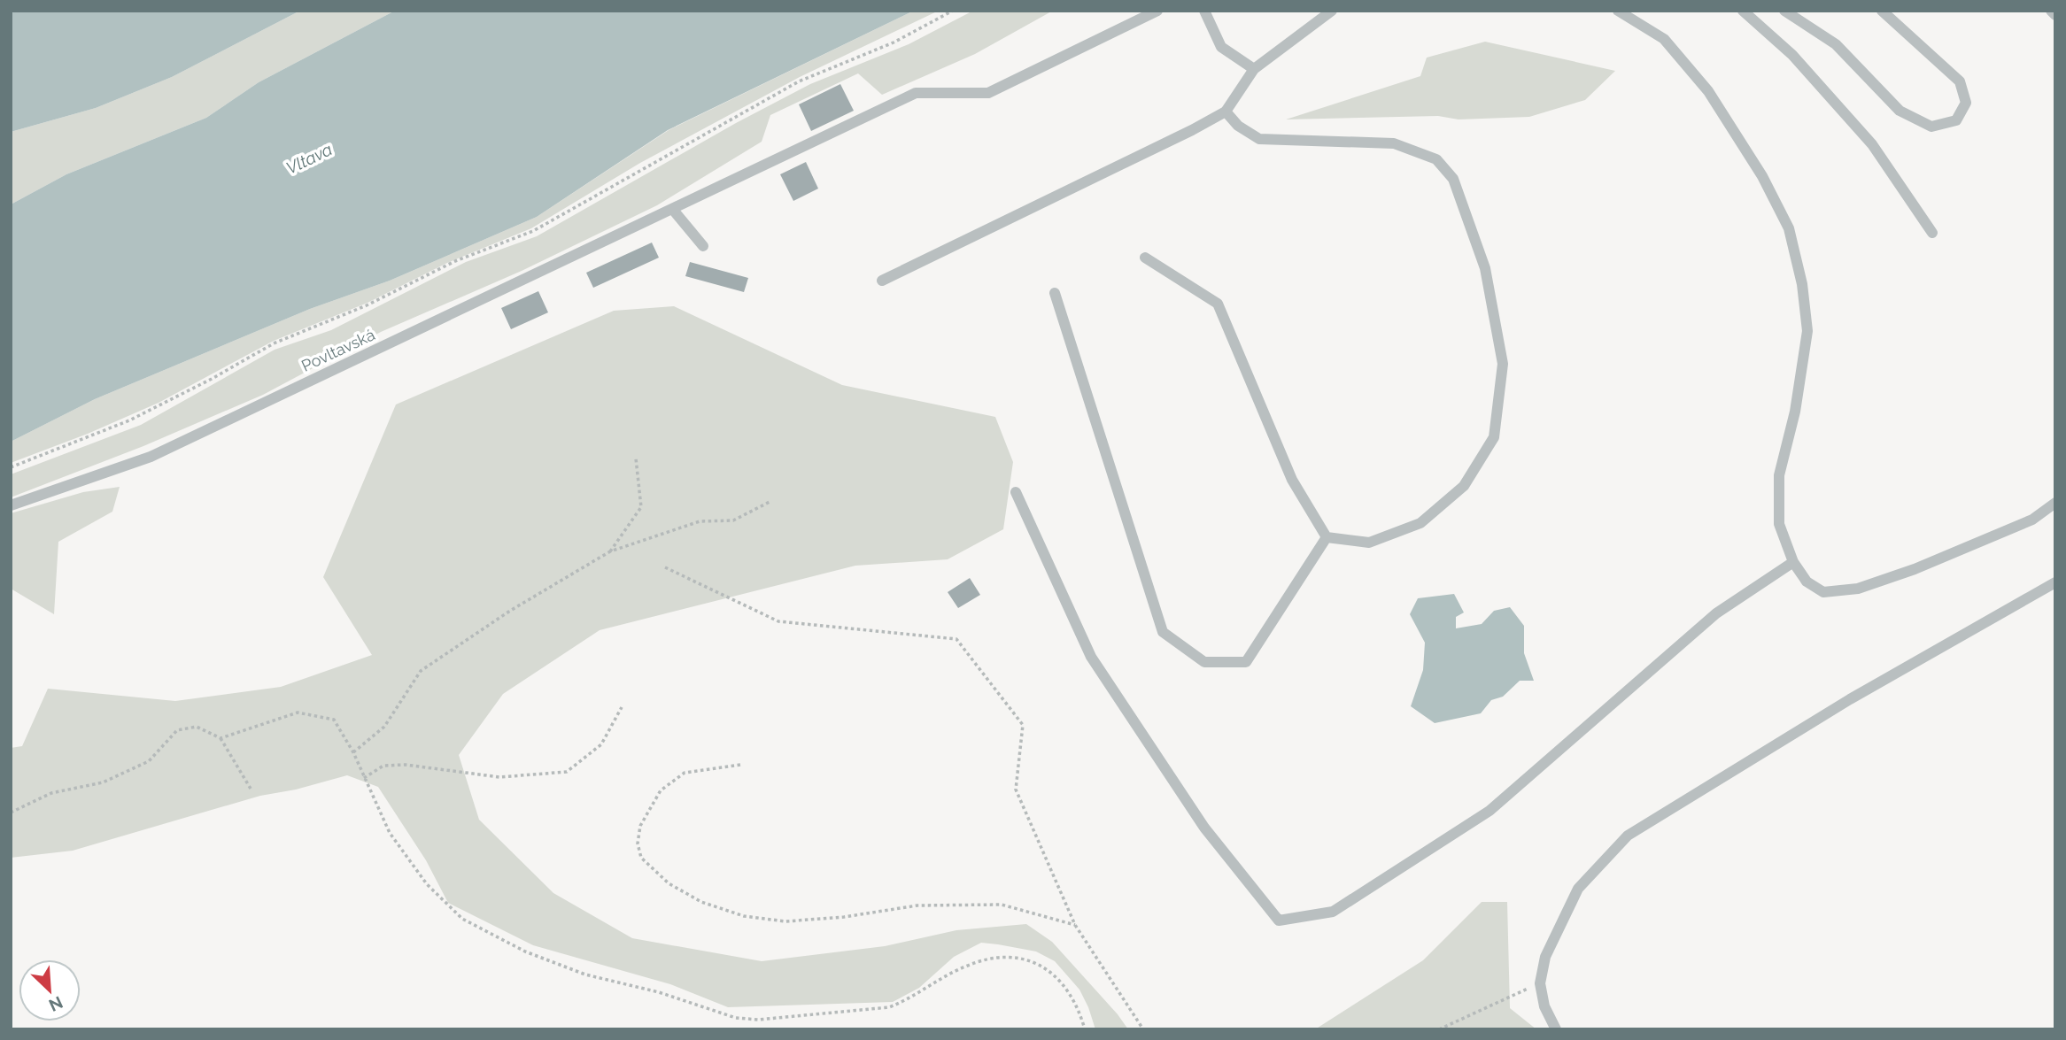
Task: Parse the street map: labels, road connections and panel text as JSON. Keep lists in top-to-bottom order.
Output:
{
  "streets": {
    "lane": ["Povltavská"]
  },
  "water": ["Vltava"],
  "north": "bottom right"
}
